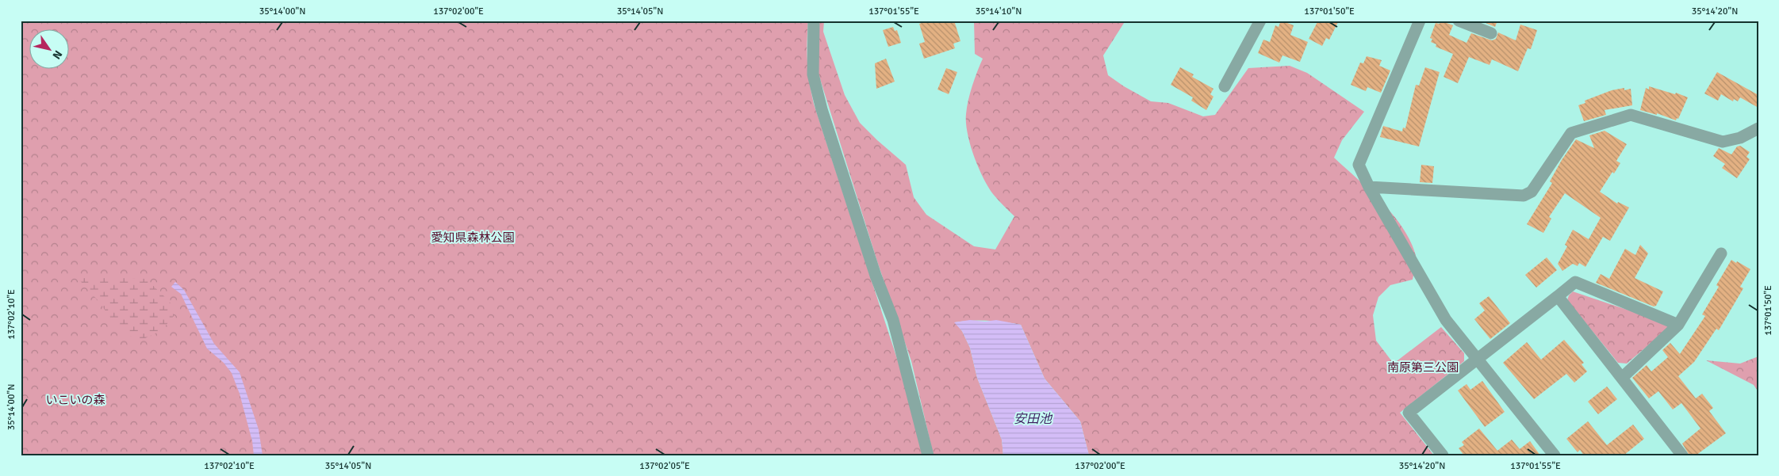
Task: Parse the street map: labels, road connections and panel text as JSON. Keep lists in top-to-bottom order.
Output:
{
  "water": ["安田池"],
  "parks": ["愛知県森林公園", "南原第三公園", "いこいの森"],
  "north": "bottom right",
  "coordinates": [
    "35°14'00\"N",
    "137°02'00\"E",
    "35°14'05\"N",
    "137°01'55\"E",
    "35°14'10\"N",
    "137°01'50\"E",
    "35°14'20\"N",
    "137°02'10\"E",
    "137°02'05\"E"
  ]
}
